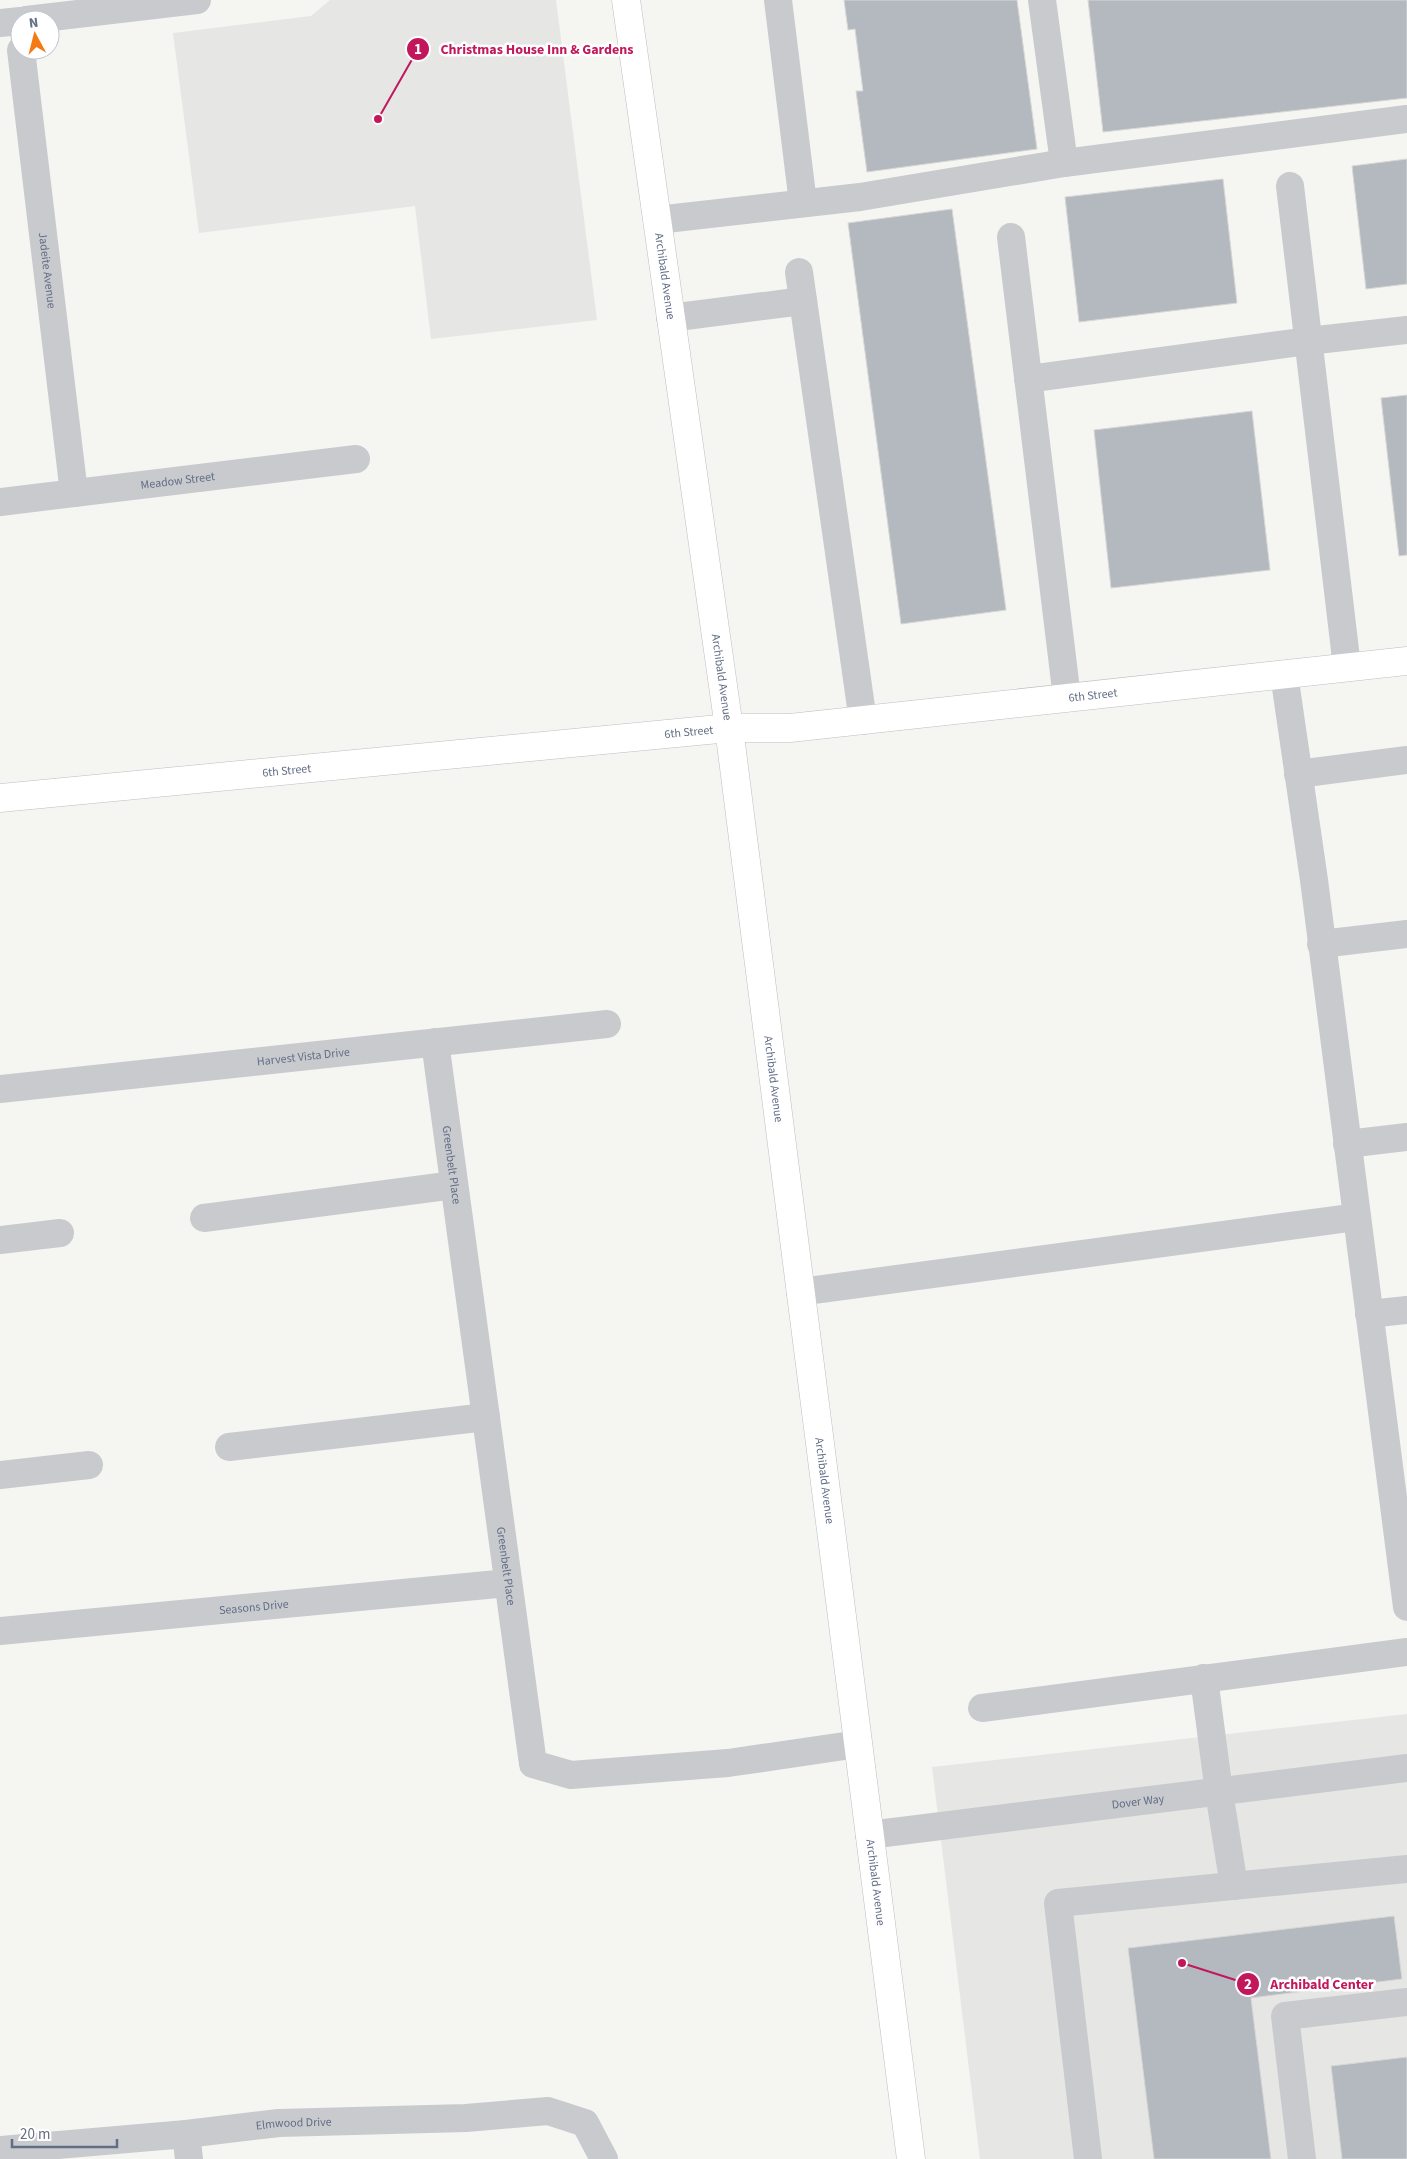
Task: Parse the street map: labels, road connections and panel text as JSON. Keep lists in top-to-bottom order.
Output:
{
  "streets": {
    "main road": ["Archibald Avenue", "6th Street"],
    "street": [
      "Jadeite Avenue",
      "Meadow Street",
      "Harvest Vista Drive",
      "Greenbelt Place",
      "Seasons Drive",
      "Dover Way",
      "Elmwood Drive"
    ]
  },
  "crossings": [
    ["Jadeite Avenue", "Meadow Street"],
    ["Archibald Avenue", "6th Street"],
    ["Archibald Avenue", "Greenbelt Place"],
    ["Archibald Avenue", "Dover Way"],
    ["Harvest Vista Drive", "Greenbelt Place"],
    ["Greenbelt Place", "Seasons Drive"]
  ],
  "places": ["Christmas House Inn & Gardens", "Archibald Center"],
  "scale_bar": "20 m",
  "north": "top"
}
